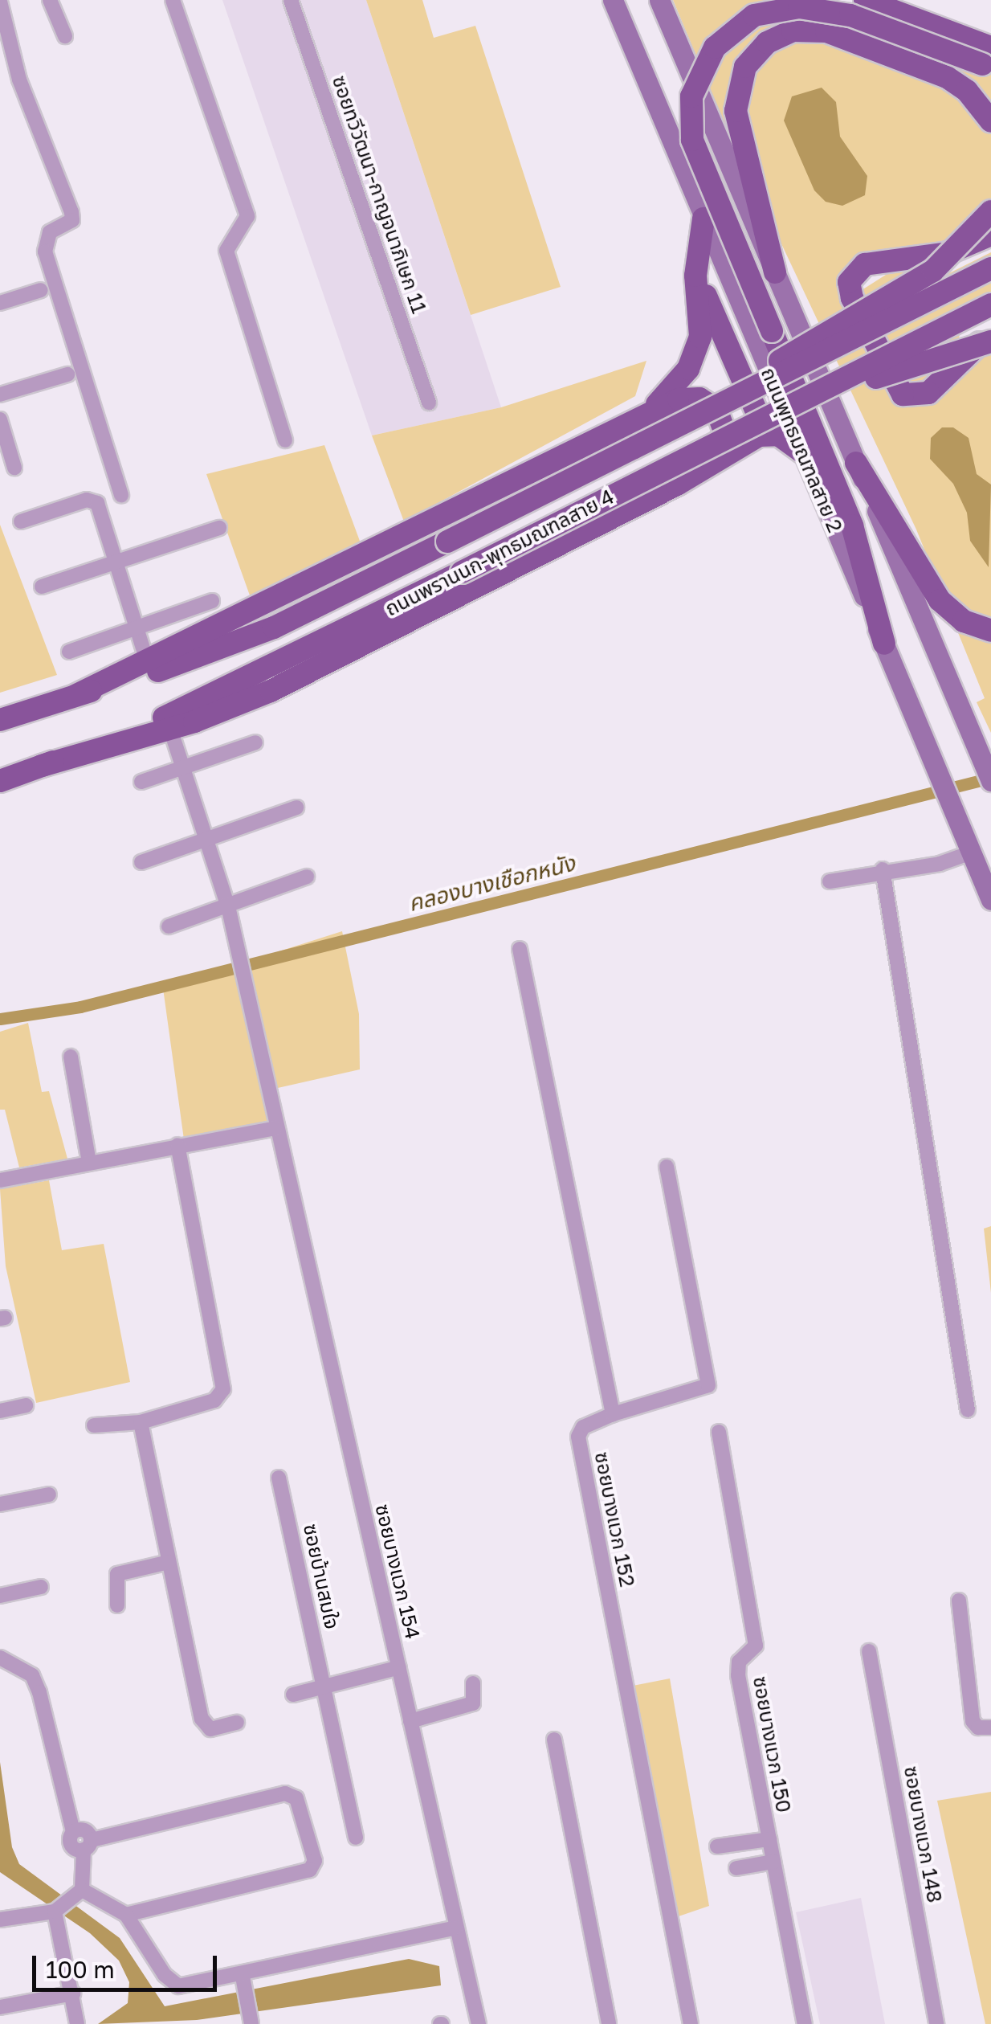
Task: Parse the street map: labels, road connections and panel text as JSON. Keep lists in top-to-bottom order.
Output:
{
  "streets": {
    "main road": ["ถนนพุทธมณฑลสาย 2", "ถนนพรานนก-พุทธมณฑลสาย 4"],
    "street": [
      "ซอยทวีวัฒนา-กาญจนาภิเษก 11",
      "ซอยบางแวก 152",
      "ซอยบางแวก 154",
      "ซอยบ้านสมใจ",
      "ซอยบางแวก 150",
      "ซอยบางแวก 148"
    ]
  },
  "water": ["คลองบางเชือกหนัง"],
  "scale_bar": "100 m"
}
